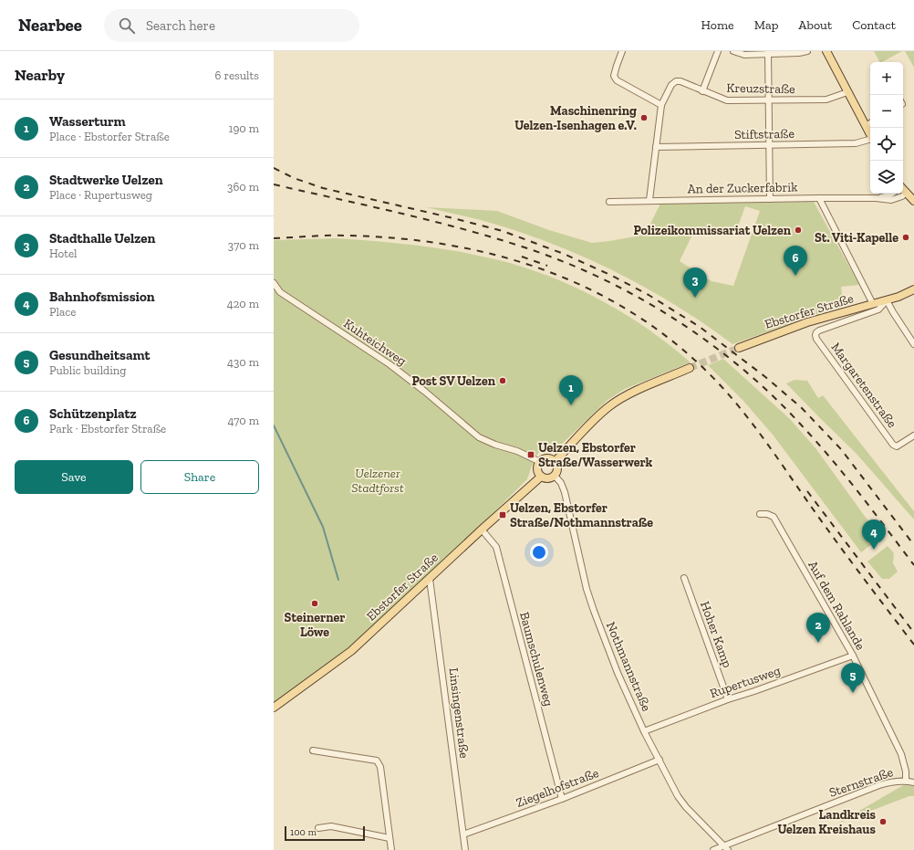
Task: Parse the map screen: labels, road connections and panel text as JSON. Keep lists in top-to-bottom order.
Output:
{
  "streets": {
    "main road": ["Ebstorfer Straße"],
    "street": [
      "Kreuzstraße",
      "Stiftstraße",
      "An der Zuckerfabrik",
      "Kuhteichweg",
      "Margaretenstraße",
      "Auf dem Rahlande",
      "Hoher Kamp",
      "Baumschulenweg",
      "Nothmannstraße",
      "Rupertusweg",
      "Linsingenstraße",
      "Sternstraße",
      "Ziegelhofstraße"
    ]
  },
  "crossings": [
    ["Ebstorfer Straße", "Kuhteichweg"],
    ["Ebstorfer Straße", "Margaretenstraße"],
    ["Ebstorfer Straße", "Baumschulenweg"],
    ["Ebstorfer Straße", "Nothmannstraße"],
    ["Ebstorfer Straße", "Linsingenstraße"],
    ["Kuhteichweg", "Nothmannstraße"],
    ["Auf dem Rahlande", "Rupertusweg"],
    ["Auf dem Rahlande", "Sternstraße"],
    ["Hoher Kamp", "Rupertusweg"],
    ["Baumschulenweg", "Ziegelhofstraße"],
    ["Nothmannstraße", "Rupertusweg"],
    ["Nothmannstraße", "Sternstraße"],
    ["Nothmannstraße", "Ziegelhofstraße"],
    ["Linsingenstraße", "Ziegelhofstraße"]
  ],
  "parks": ["Uelzener Stadtforst"],
  "places": {
    "other": [
      "Maschinenring Uelzen-Isenhagen e.V.",
      "Polizeikommissariat Uelzen",
      "St. Viti-Kapelle",
      "Post SV Uelzen",
      "Steinerner Löwe",
      "Landkreis Uelzen Kreishaus"
    ],
    "transit": ["Uelzen, Ebstorfer Straße/Wasserwerk", "Uelzen, Ebstorfer Straße/Nothmannstraße"]
  },
  "scale_bar": "100 m",
  "page": {
    "header": "Nearbee",
    "search": "Search here",
    "nav": [
      "Home",
      "Map",
      "About",
      "Contact"
    ],
    "heading": ["Nearby", "6 results"],
    "map_buttons": ["+", "−"],
    "list": [
      {
        "mark": "1",
        "name": "Wasserturm",
        "note": "Place · Ebstorfer Straße",
        "value": "190 m"
      },
      {
        "mark": "2",
        "name": "Stadtwerke Uelzen",
        "note": "Place · Rupertusweg",
        "value": "360 m"
      },
      {
        "mark": "3",
        "name": "Stadthalle Uelzen",
        "note": "Hotel",
        "value": "370 m"
      },
      {
        "mark": "4",
        "name": "Bahnhofsmission",
        "note": "Place",
        "value": "420 m"
      },
      {
        "mark": "5",
        "name": "Gesundheitsamt",
        "note": "Public building",
        "value": "430 m"
      },
      {
        "mark": "6",
        "name": "Schützenplatz",
        "note": "Park · Ebstorfer Straße",
        "value": "470 m"
      }
    ],
    "pins": [
      "6",
      "3",
      "1",
      "4",
      "2",
      "5"
    ],
    "buttons": ["Save", "Share"],
    "scale": "100 m"
  }
}
